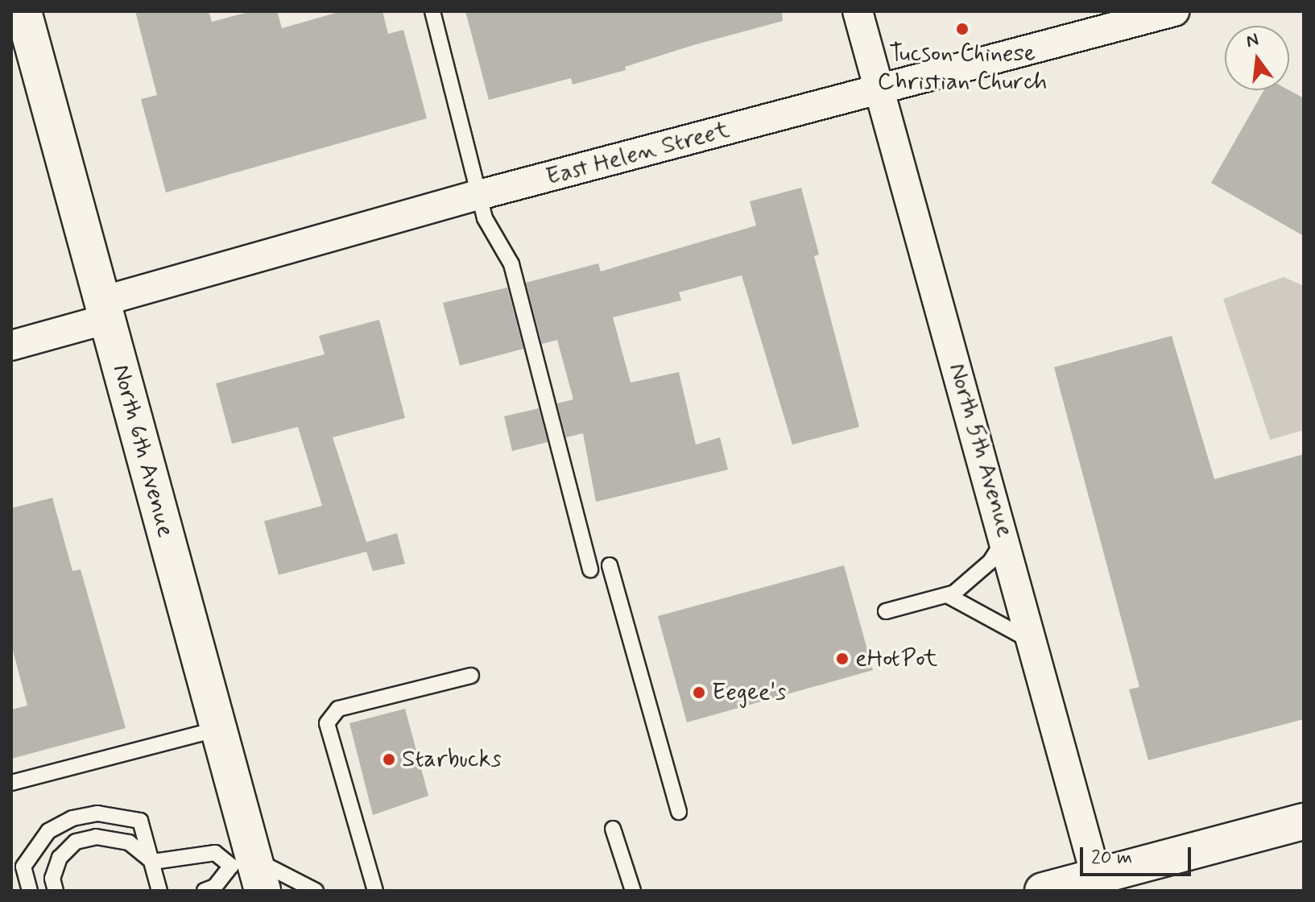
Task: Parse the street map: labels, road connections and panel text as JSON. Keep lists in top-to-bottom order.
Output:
{
  "streets": {
    "street": ["East Helen Street", "North 5th Avenue", "North 6th Avenue"]
  },
  "crossings": [
    ["East Helen Street", "North 5th Avenue"],
    ["East Helen Street", "North 6th Avenue"]
  ],
  "places": [
    "Tucson Chinese Christian Church",
    "eHotPot",
    "Eegee's",
    "Starbucks"
  ],
  "scale_bar": "20 m",
  "north": "top"
}
